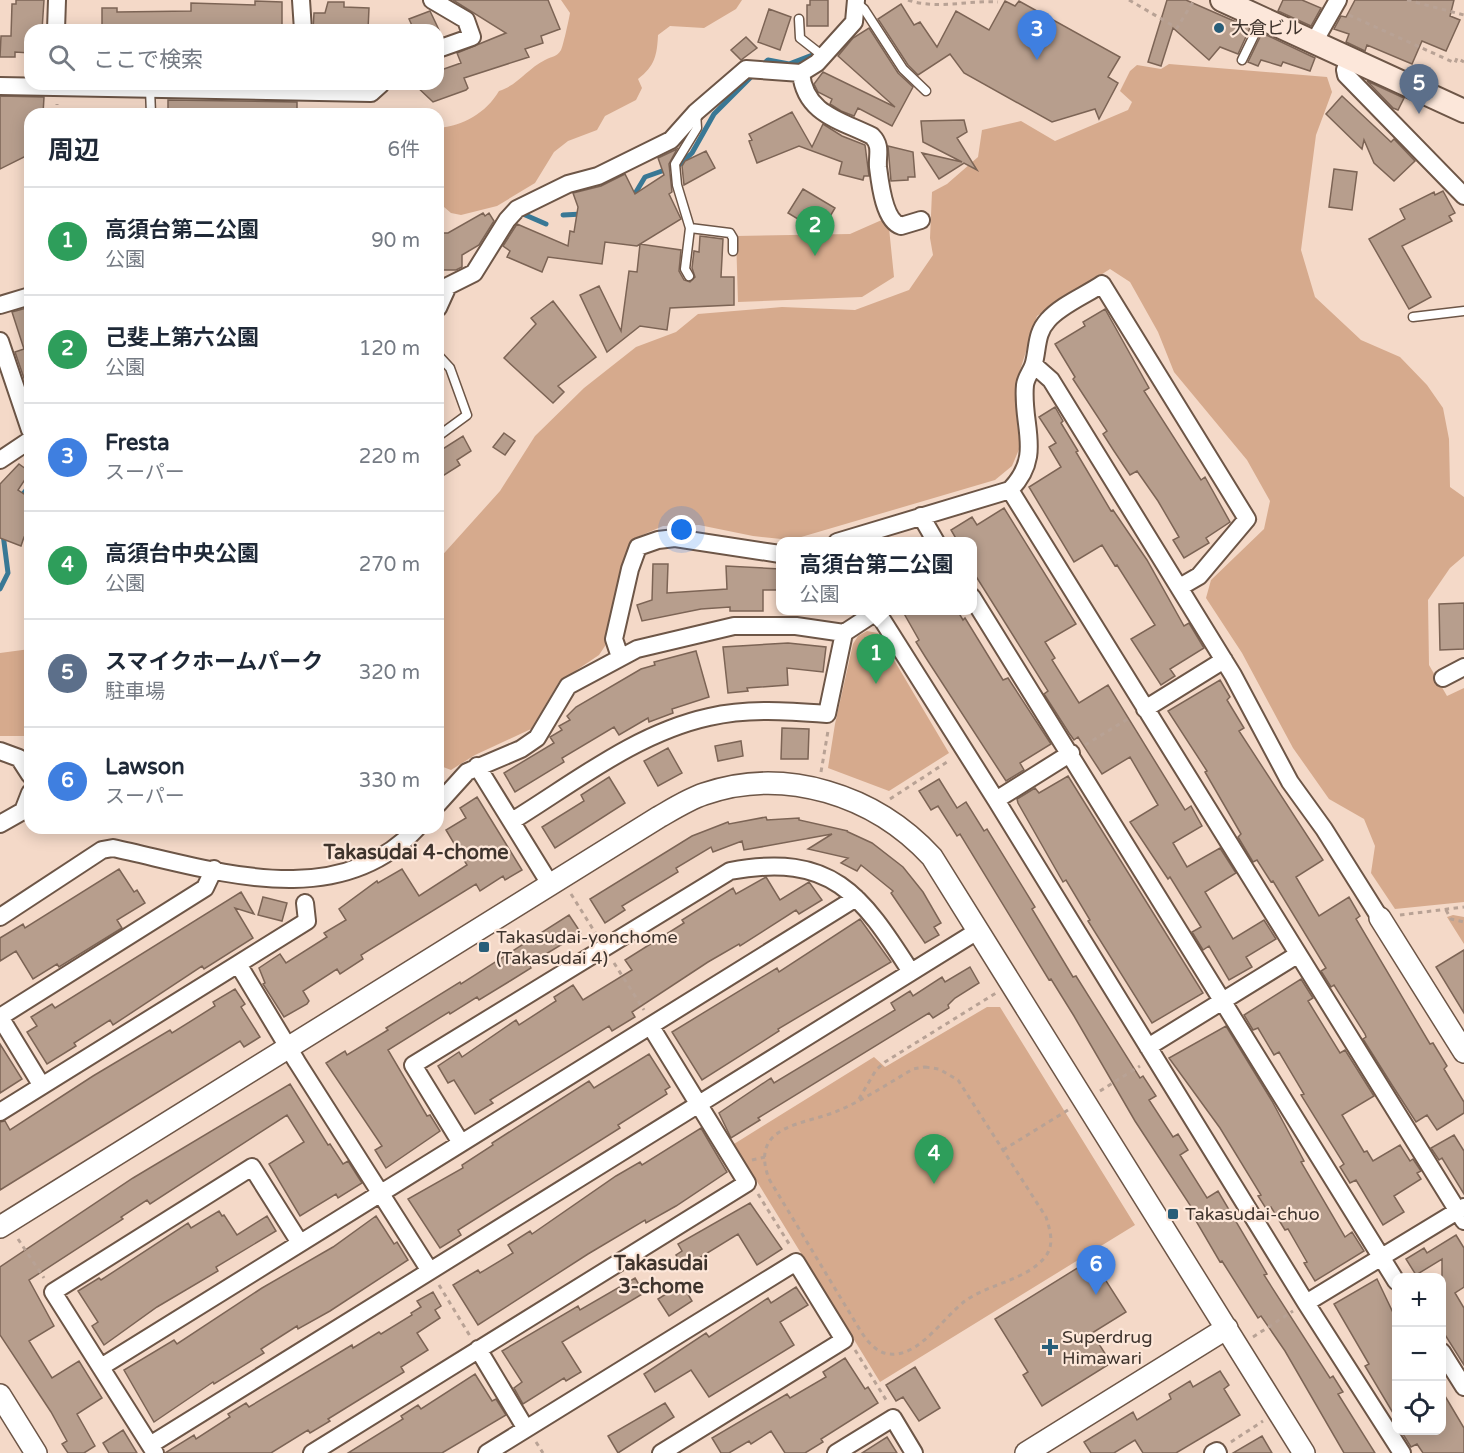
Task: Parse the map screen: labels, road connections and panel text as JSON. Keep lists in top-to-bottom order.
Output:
{
  "districts": ["Takasudai 4-chome", "Takasudai 3-chome"],
  "places": {
    "other": ["大倉ビル"],
    "transit": ["Takasudai-yonchome (Takasudai 4)", "Takasudai-chuo"],
    "health": ["Superdrug Himawari"]
  },
  "page": {
    "pins": [
      "3",
      "5",
      "2",
      "1",
      "4",
      "6"
    ],
    "search": "ここで検索",
    "heading": ["周辺", "6件"],
    "list": [
      {
        "mark": "1",
        "name": "高須台第二公園",
        "note": "公園",
        "value": "90 m"
      },
      {
        "mark": "2",
        "name": "己斐上第六公園",
        "note": "公園",
        "value": "120 m"
      },
      {
        "mark": "3",
        "name": "Fresta",
        "note": "スーパー",
        "value": "220 m"
      },
      {
        "mark": "4",
        "name": "高須台中央公園",
        "note": "公園",
        "value": "270 m"
      },
      {
        "mark": "5",
        "name": "スマイクホームパーク",
        "note": "駐車場",
        "value": "320 m"
      },
      {
        "mark": "6",
        "name": "Lawson",
        "note": "スーパー",
        "value": "330 m"
      }
    ],
    "popup": ["高須台第二公園", "公園"],
    "map_buttons": ["+", "−"]
  }
}
